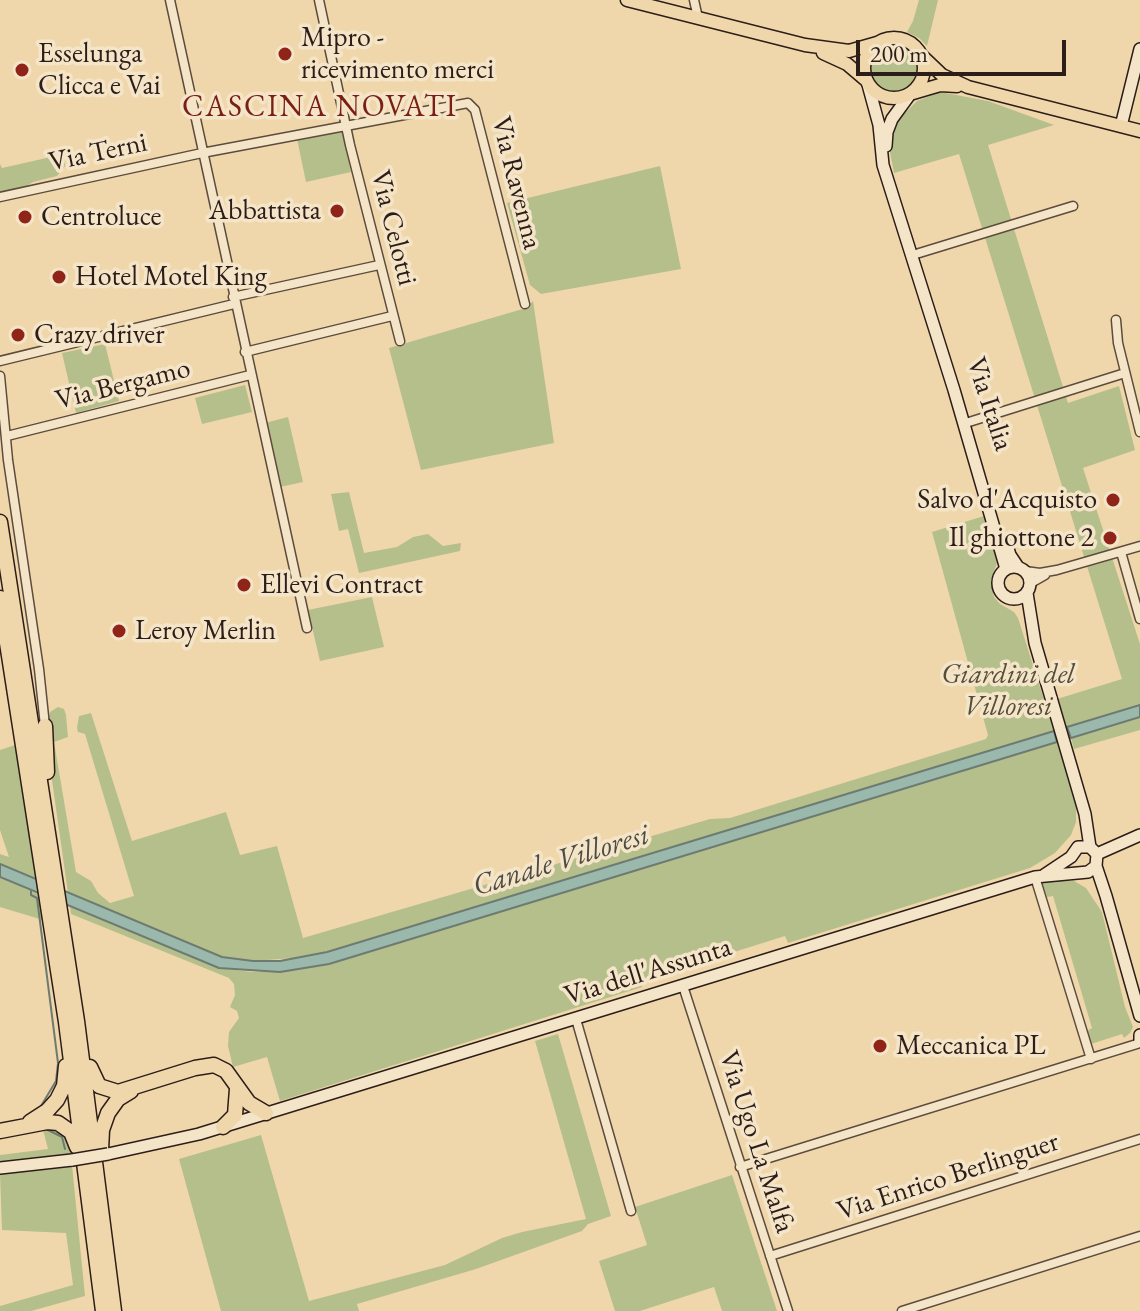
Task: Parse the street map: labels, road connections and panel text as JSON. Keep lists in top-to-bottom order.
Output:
{
  "streets": {
    "street": [
      "Via Terni",
      "Via Ravenna",
      "Via Celotti",
      "Via Bergamo",
      "Via Italia",
      "Via dell'Assunta",
      "Via Ugo La Malfa",
      "Via Enrico Berlinguer"
    ]
  },
  "crossings": [
    ["Via Terni", "Via Ravenna"],
    ["Via Terni", "Via Celotti"],
    ["Via Ravenna", "Via Celotti"],
    ["Via dell'Assunta", "Via Ugo La Malfa"],
    ["Via Ugo La Malfa", "Via Enrico Berlinguer"]
  ],
  "districts": ["CASCINA NOVATI"],
  "water": ["Canale Villoresi"],
  "parks": ["Giardini del Villoresi"],
  "places": [
    "Mipro - ricevimento merci",
    "Esselunga Clicca e Vai",
    "Abbattista",
    "Centroluce",
    "Hotel Motel King",
    "Crazy driver",
    "Salvo d'Acquisto",
    "Il ghiottone 2",
    "Ellevi Contract",
    "Leroy Merlin",
    "Meccanica PL"
  ],
  "scale_bar": "200 m"
}
